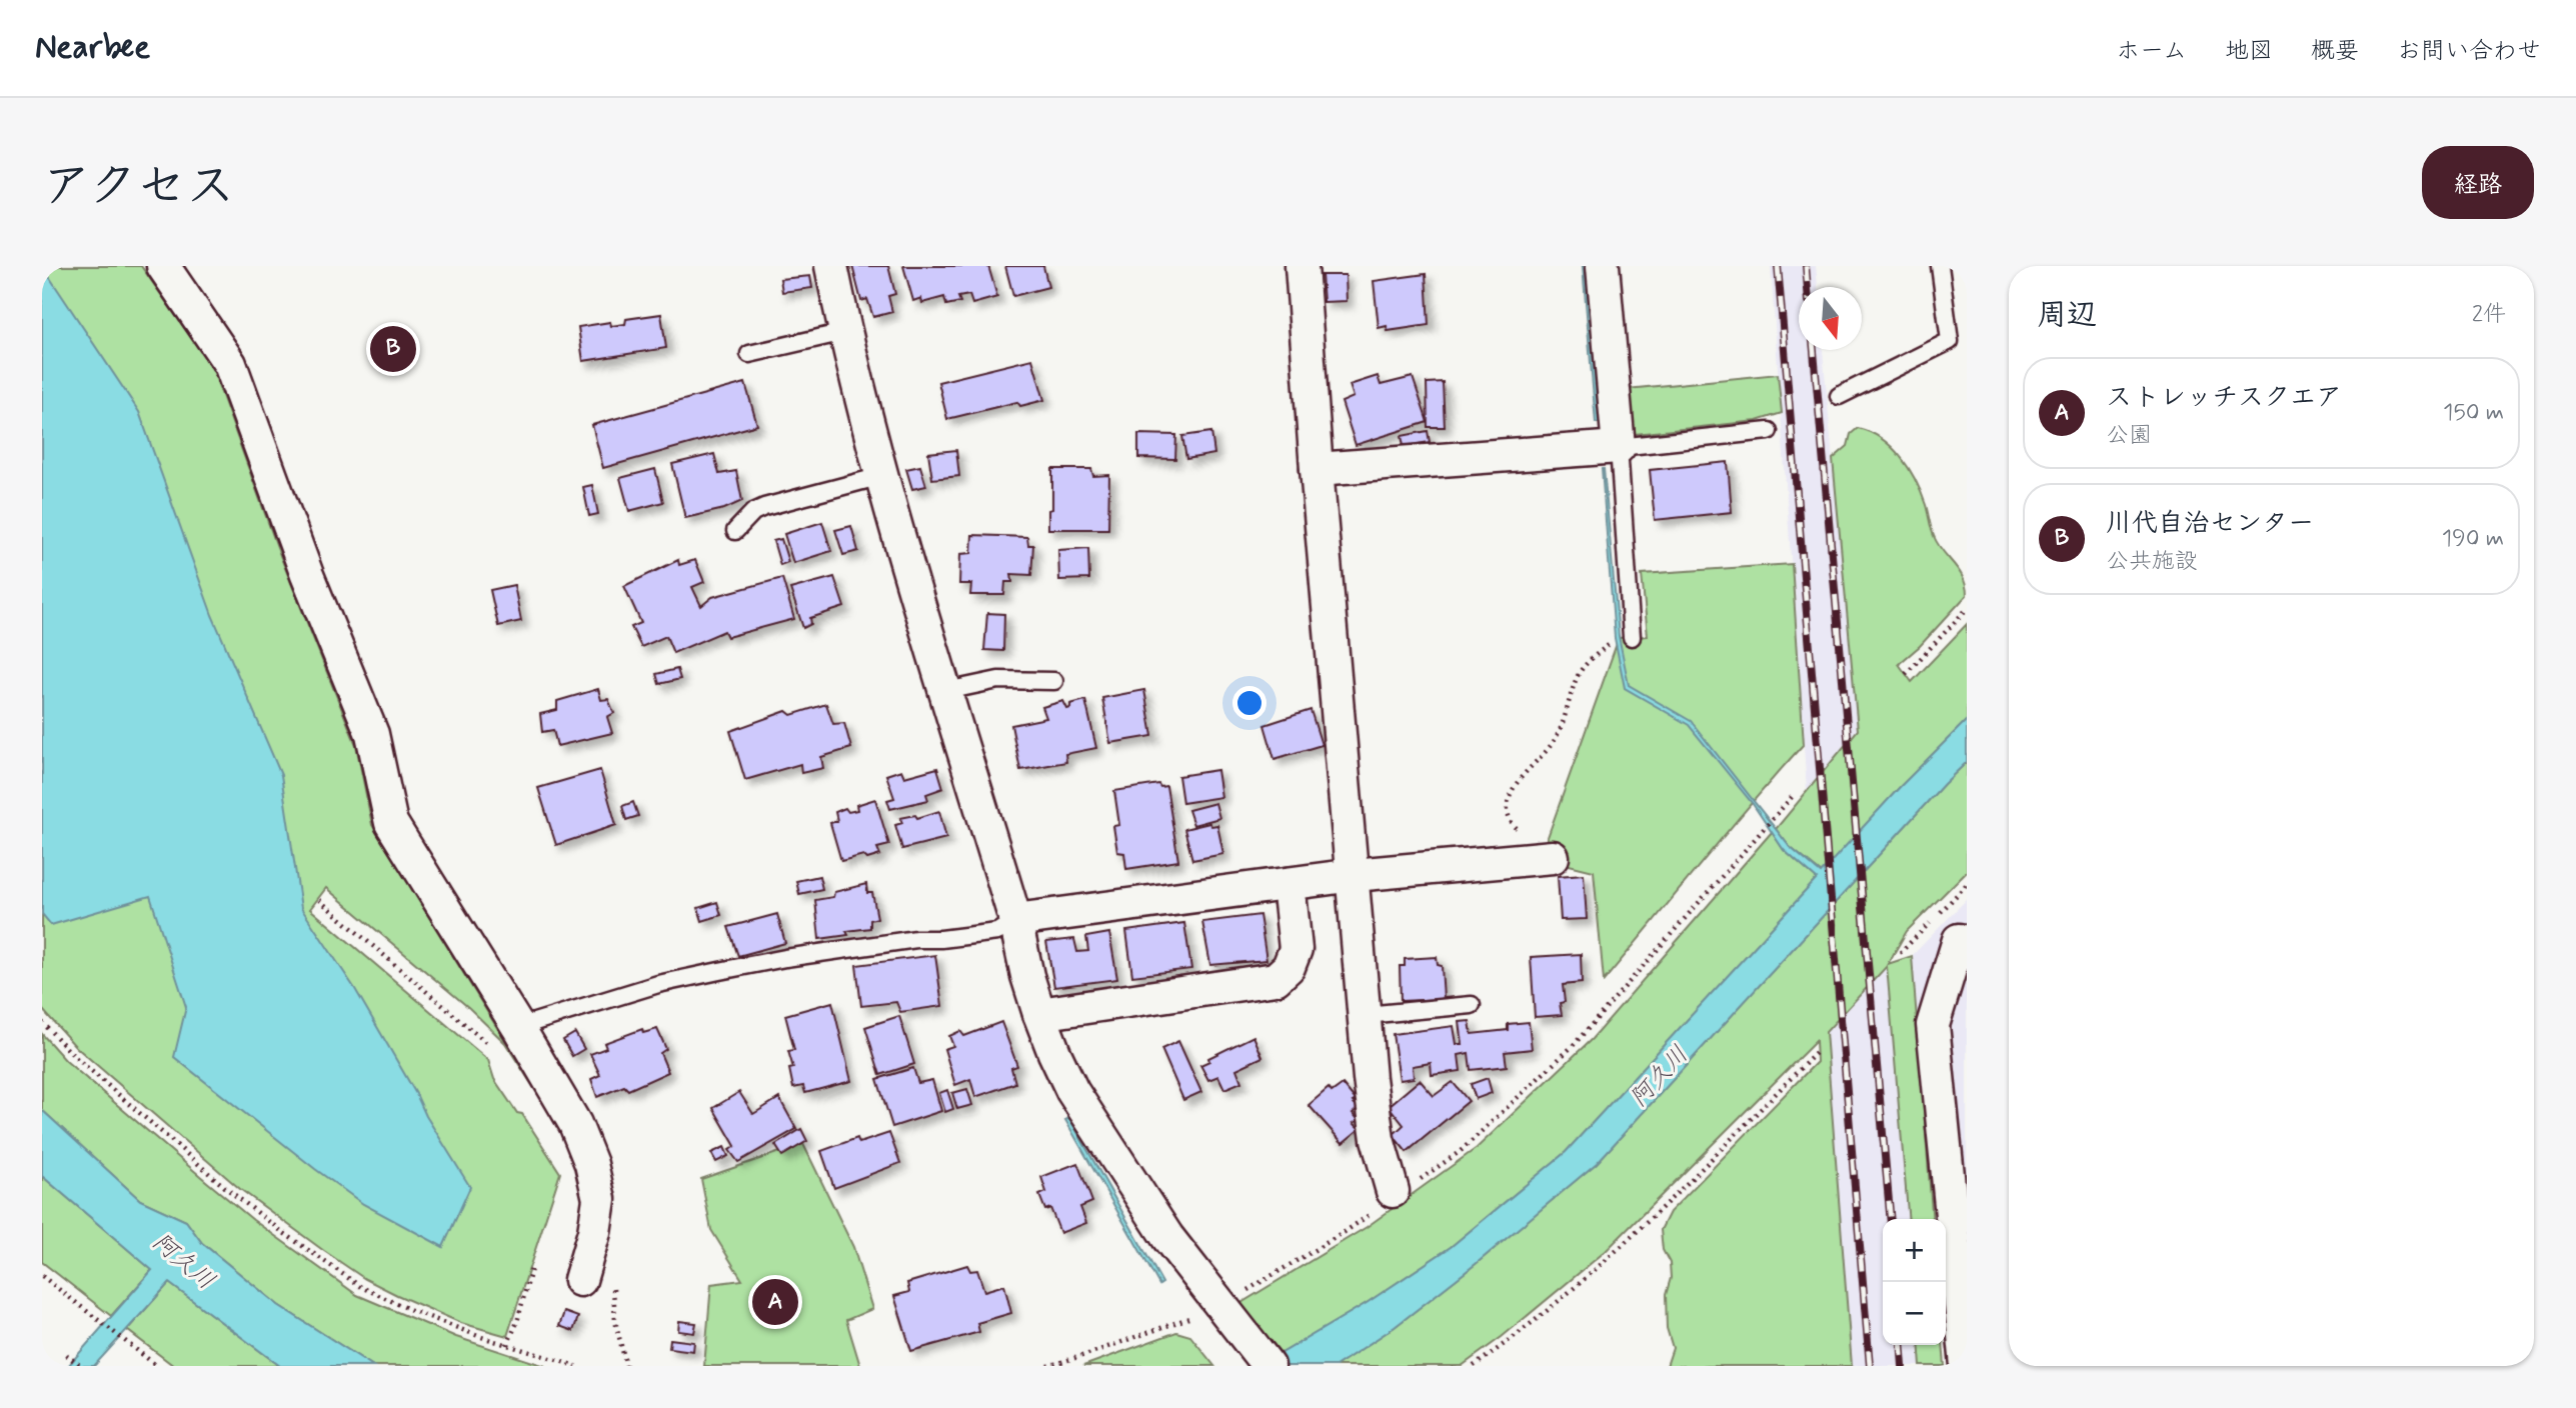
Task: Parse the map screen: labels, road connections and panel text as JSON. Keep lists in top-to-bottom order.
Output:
{
  "water": ["阿久川"],
  "north": "bottom",
  "page": {
    "header": "Nearbee",
    "nav": [
      "ホーム",
      "地図",
      "概要",
      "お問い合わせ"
    ],
    "title": "アクセス",
    "buttons": "経路",
    "heading": ["周辺", "2件"],
    "pins": ["B", "A"],
    "list": [
      {
        "mark": "A",
        "name": "ストレッチスクエア",
        "note": "公園",
        "value": "150 m"
      },
      {
        "mark": "B",
        "name": "川代自治センター",
        "note": "公共施設",
        "value": "190 m"
      }
    ],
    "map_buttons": ["+", "−"]
  }
}
